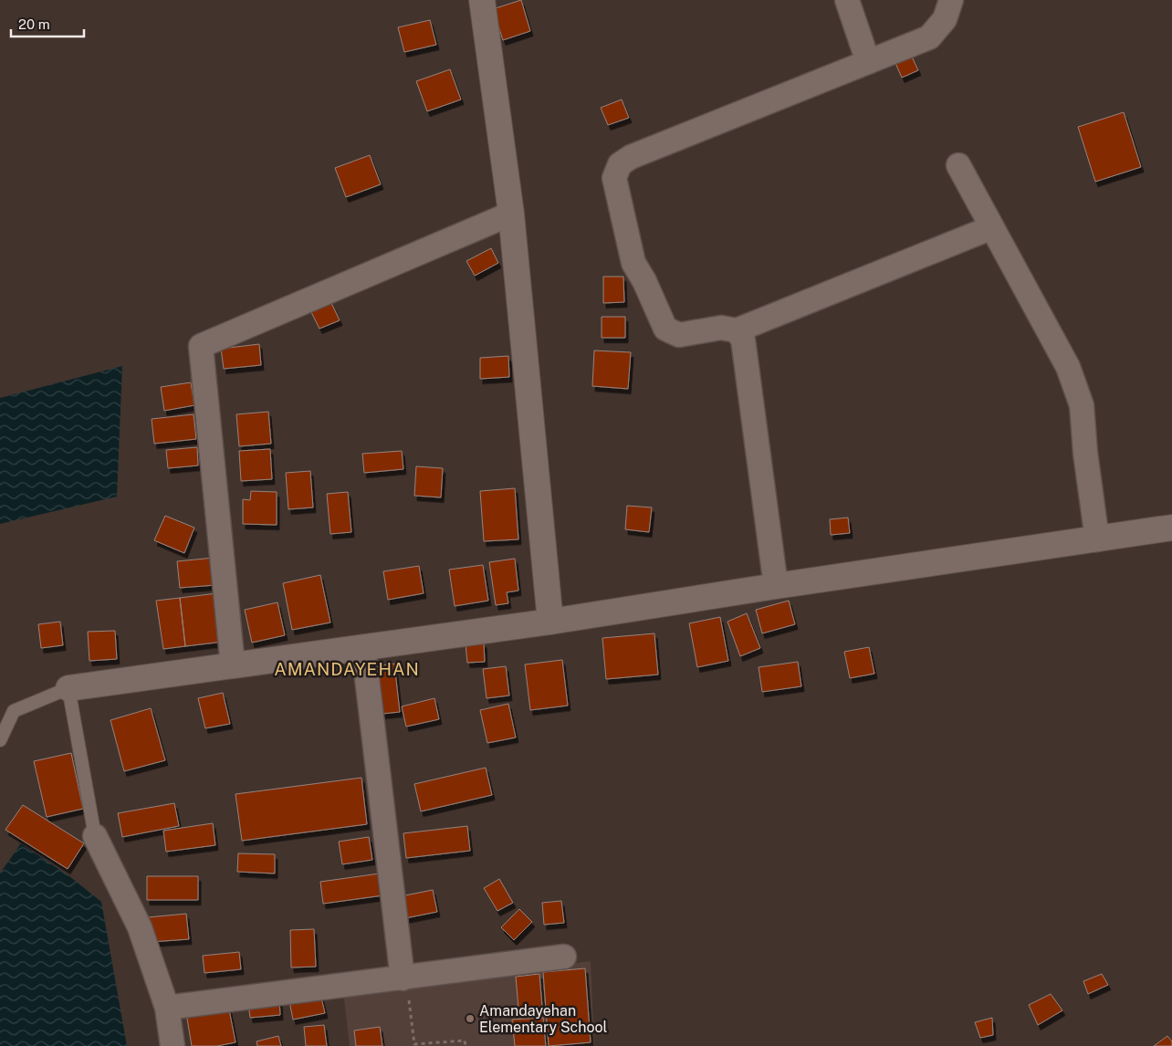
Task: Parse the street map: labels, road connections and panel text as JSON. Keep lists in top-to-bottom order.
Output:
{
  "districts": ["AMANDAYEHAN"],
  "places": ["Amandayehan Elementary School"],
  "scale_bar": "20 m"
}
